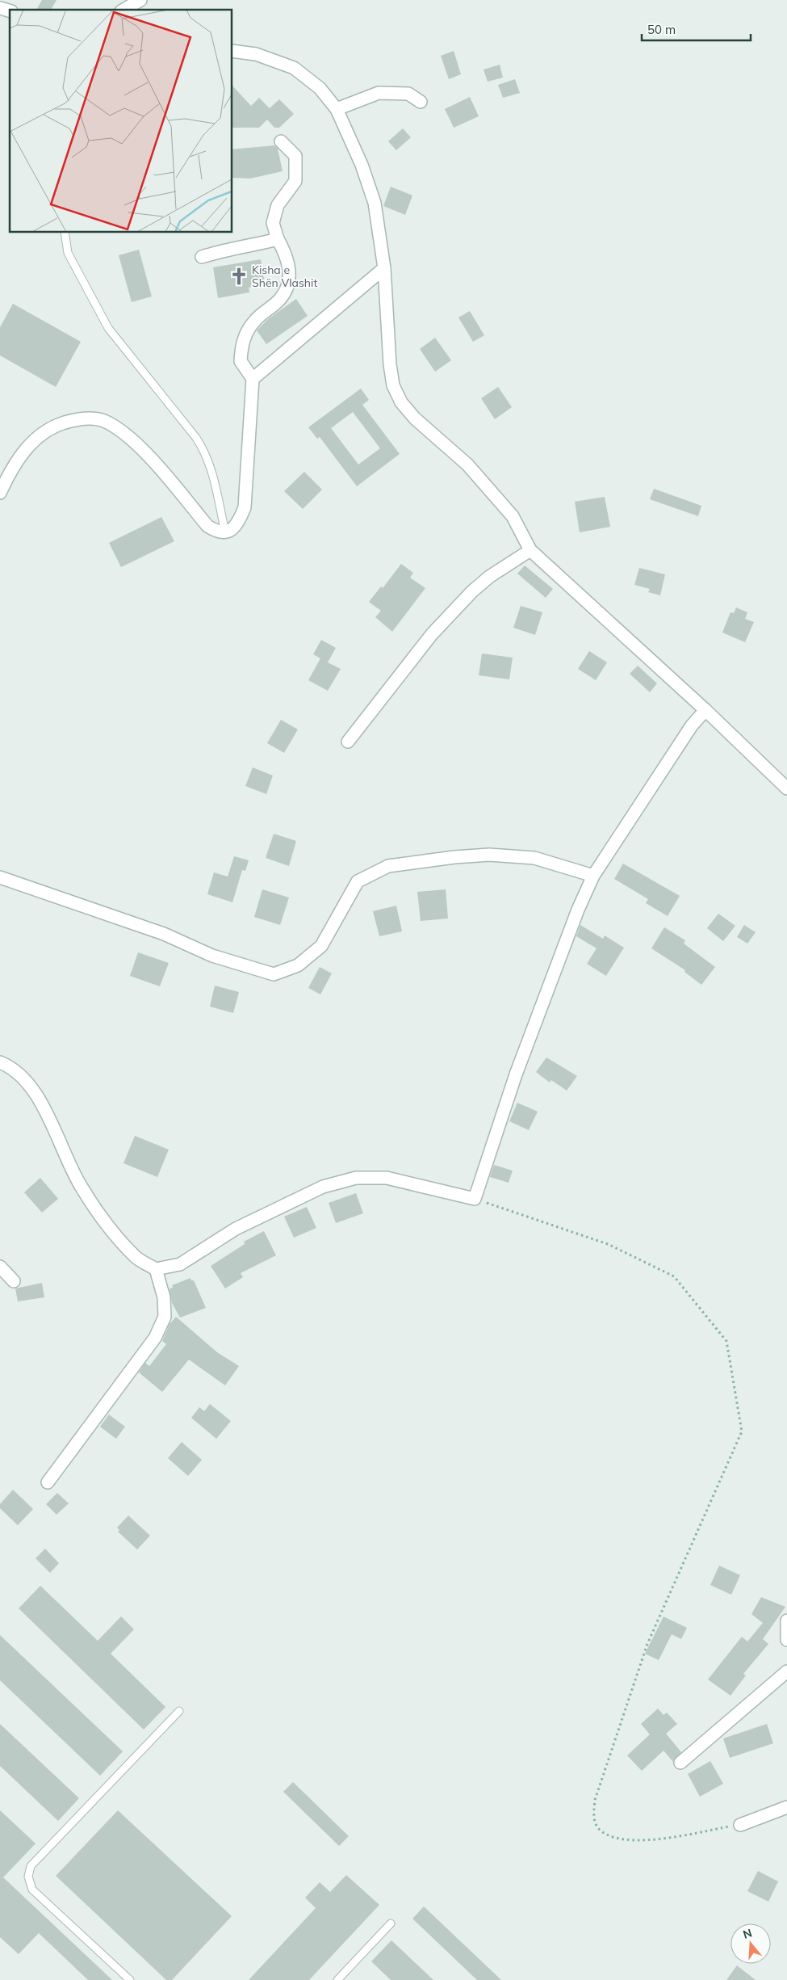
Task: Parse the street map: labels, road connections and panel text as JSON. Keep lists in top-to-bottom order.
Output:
{
  "places": {
    "church": ["Kisha e Shën Vlashit"]
  },
  "scale_bar": "50 m",
  "north": "top"
}
